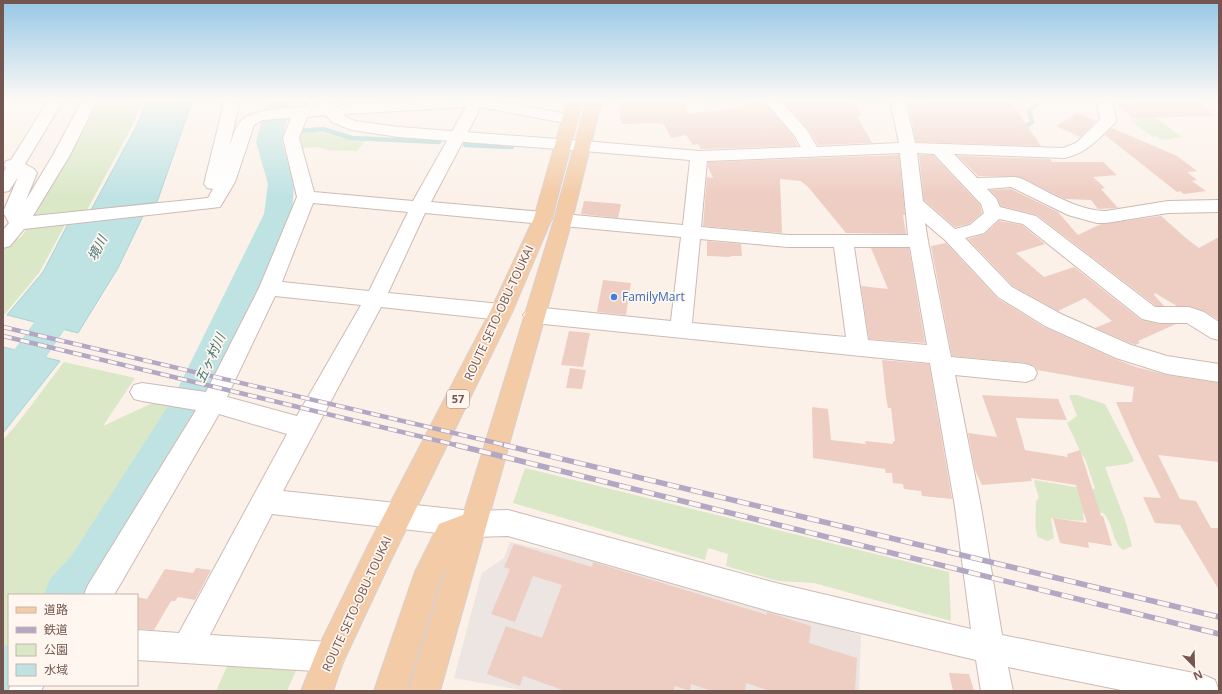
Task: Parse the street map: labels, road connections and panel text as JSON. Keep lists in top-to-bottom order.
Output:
{
  "streets": {
    "main road": ["ROUTE SETO-OBU-TOUKAI", "57"]
  },
  "water": ["境川", "五ヶ村川"],
  "places": ["FamilyMart"],
  "legend": [
    "道路",
    "鉄道",
    "公園",
    "水域"
  ],
  "north": "bottom right"
}
